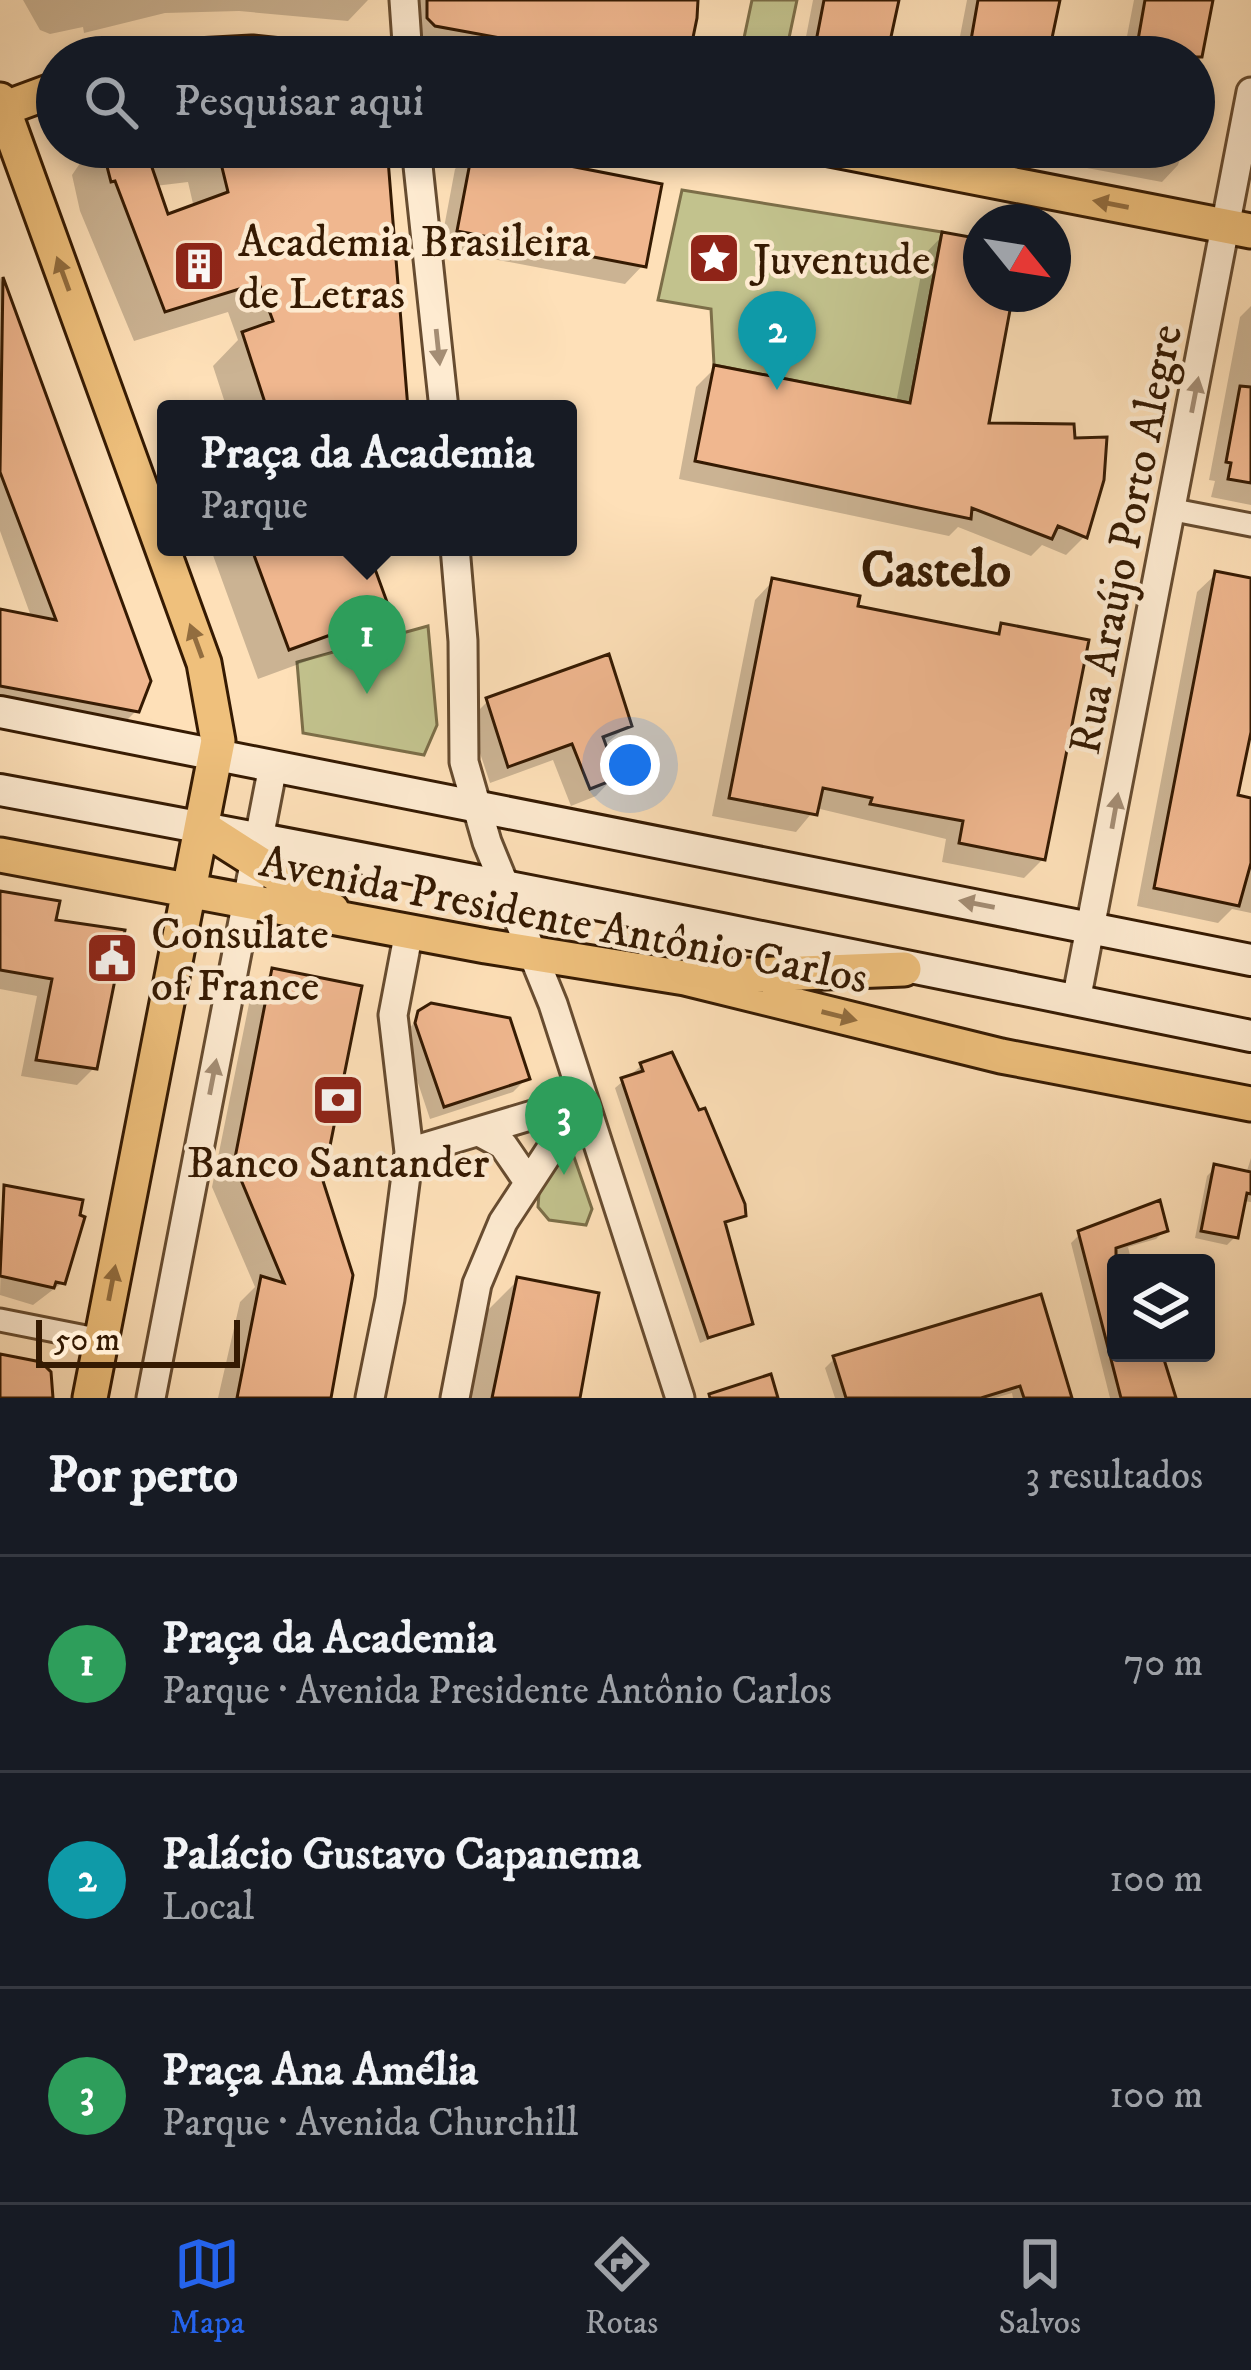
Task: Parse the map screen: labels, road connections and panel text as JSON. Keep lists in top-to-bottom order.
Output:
{
  "streets": {
    "main road": ["Avenida Presidente Antônio Carlos"],
    "street": ["Rua Araújo Porto Alegre"]
  },
  "crossings": [
    ["Rua Araújo Porto Alegre", "Avenida Presidente Antônio Carlos"]
  ],
  "one_way": ["Rua Araújo Porto Alegre"],
  "districts": ["Castelo"],
  "places": {
    "place": ["Juventude"],
    "building": ["Academia Brasileira de Letras"],
    "public building": ["Consulate of France"],
    "bank": ["Banco Santander"]
  },
  "scale_bar": "50 m",
  "north": "bottom right",
  "page": {
    "search": "Pesquisar aqui",
    "pins": ["2", "1", "3"],
    "popup": ["Praça da Academia", "Parque"],
    "scale": "50 m",
    "heading": ["Por perto", "3 resultados"],
    "list": [
      {
        "mark": "1",
        "name": "Praça da Academia",
        "note": "Parque · Avenida Presidente Antônio Carlos",
        "value": "70 m"
      },
      {
        "mark": "2",
        "name": "Palácio Gustavo Capanema",
        "note": "Local",
        "value": "100 m"
      },
      {
        "mark": "3",
        "name": "Praça Ana Amélia",
        "note": "Parque · Avenida Churchill",
        "value": "100 m"
      }
    ],
    "nav": ["Mapa", "Rotas", "Salvos"]
  }
}
